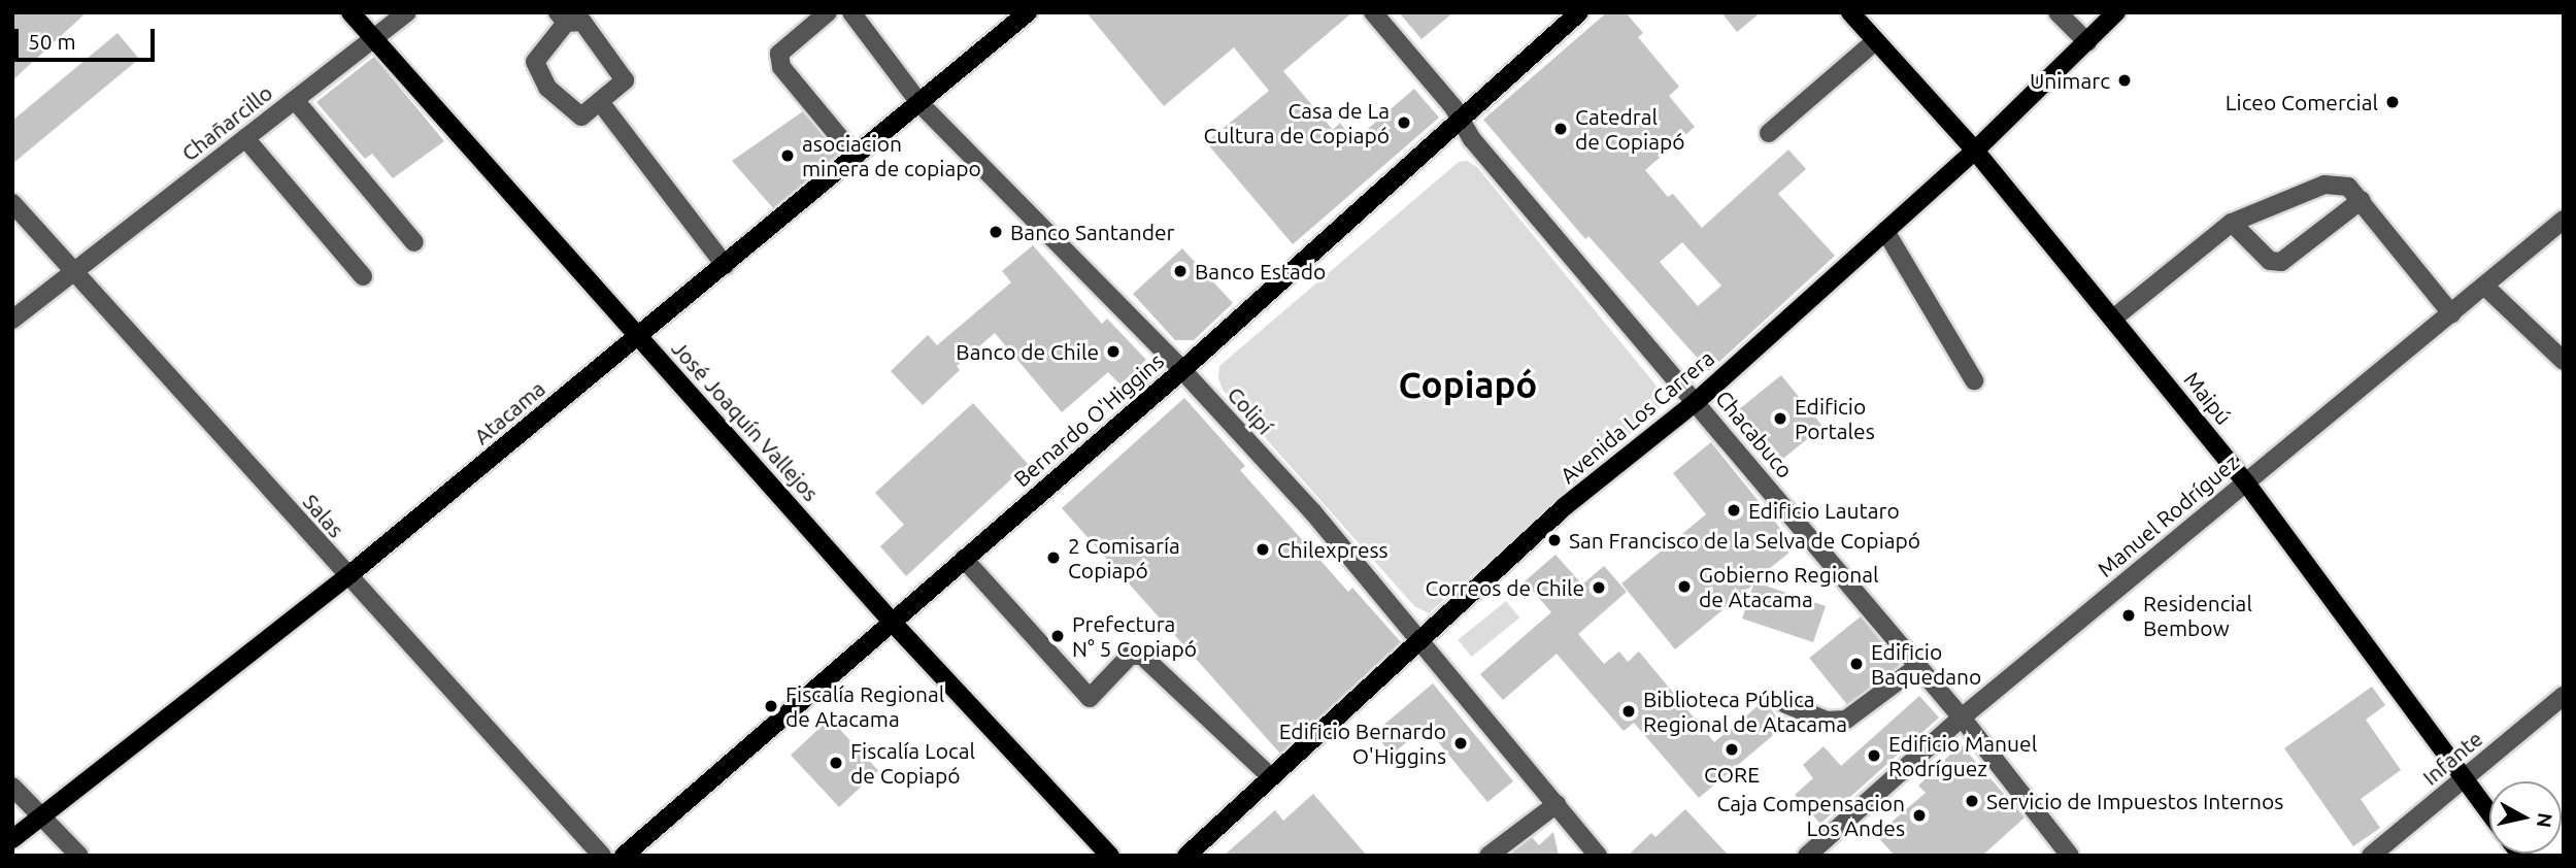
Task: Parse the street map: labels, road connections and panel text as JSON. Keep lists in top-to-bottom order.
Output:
{
  "streets": {
    "main road": [
      "Maipú",
      "Atacama",
      "Avenida Los Carrera",
      "Bernardo O'Higgins",
      "José Joaquín Vallejos"
    ],
    "street": [
      "Chañarcillo",
      "Colipí",
      "Chacabuco",
      "Salas",
      "Manuel Rodríguez",
      "Infante"
    ]
  },
  "crossings": [
    ["Chañarcillo", "José Joaquín Vallejos"],
    ["Chañarcillo", "Salas"],
    ["Maipú", "Avenida Los Carrera"],
    ["Maipú", "Manuel Rodríguez"],
    ["Maipú", "Infante"],
    ["Colipí", "Atacama"],
    ["Colipí", "Avenida Los Carrera"],
    ["Colipí", "Bernardo O'Higgins"],
    ["Atacama", "José Joaquín Vallejos"],
    ["Atacama", "Salas"],
    ["Avenida Los Carrera", "Chacabuco"],
    ["Bernardo O'Higgins", "José Joaquín Vallejos"],
    ["Bernardo O'Higgins", "Chacabuco"],
    ["Chacabuco", "Manuel Rodríguez"]
  ],
  "districts": ["Copiapó"],
  "places": [
    "Unimarc",
    "Liceo Comercial",
    "Casa de La Cultura de Copiapó",
    "Catedral de Copiapó",
    "asociacion minera de copiapo",
    "Banco Santander",
    "Banco Estado",
    "Banco de Chile",
    "Edificio Portales",
    "Edificio Lautaro",
    "San Francisco de la Selva de Copiapó",
    "Chilexpress",
    "2 Comisaría Copiapó",
    "Gobierno Regional de Atacama",
    "Correos de Chile",
    "Residencial Bembow",
    "Prefectura N° 5 Copiapó",
    "Edificio Baquedano",
    "Fiscalía Regional de Atacama",
    "Biblioteca Pública Regional de Atacama",
    "Edificio Bernardo O'Higgins",
    "CORE",
    "Edificio Manuel Rodríguez",
    "Fiscalía Local de Copiapó",
    "Servicio de Impuestos Internos",
    "Caja Compensacion Los Andes"
  ],
  "scale_bar": "50 m",
  "north": "right"
}
